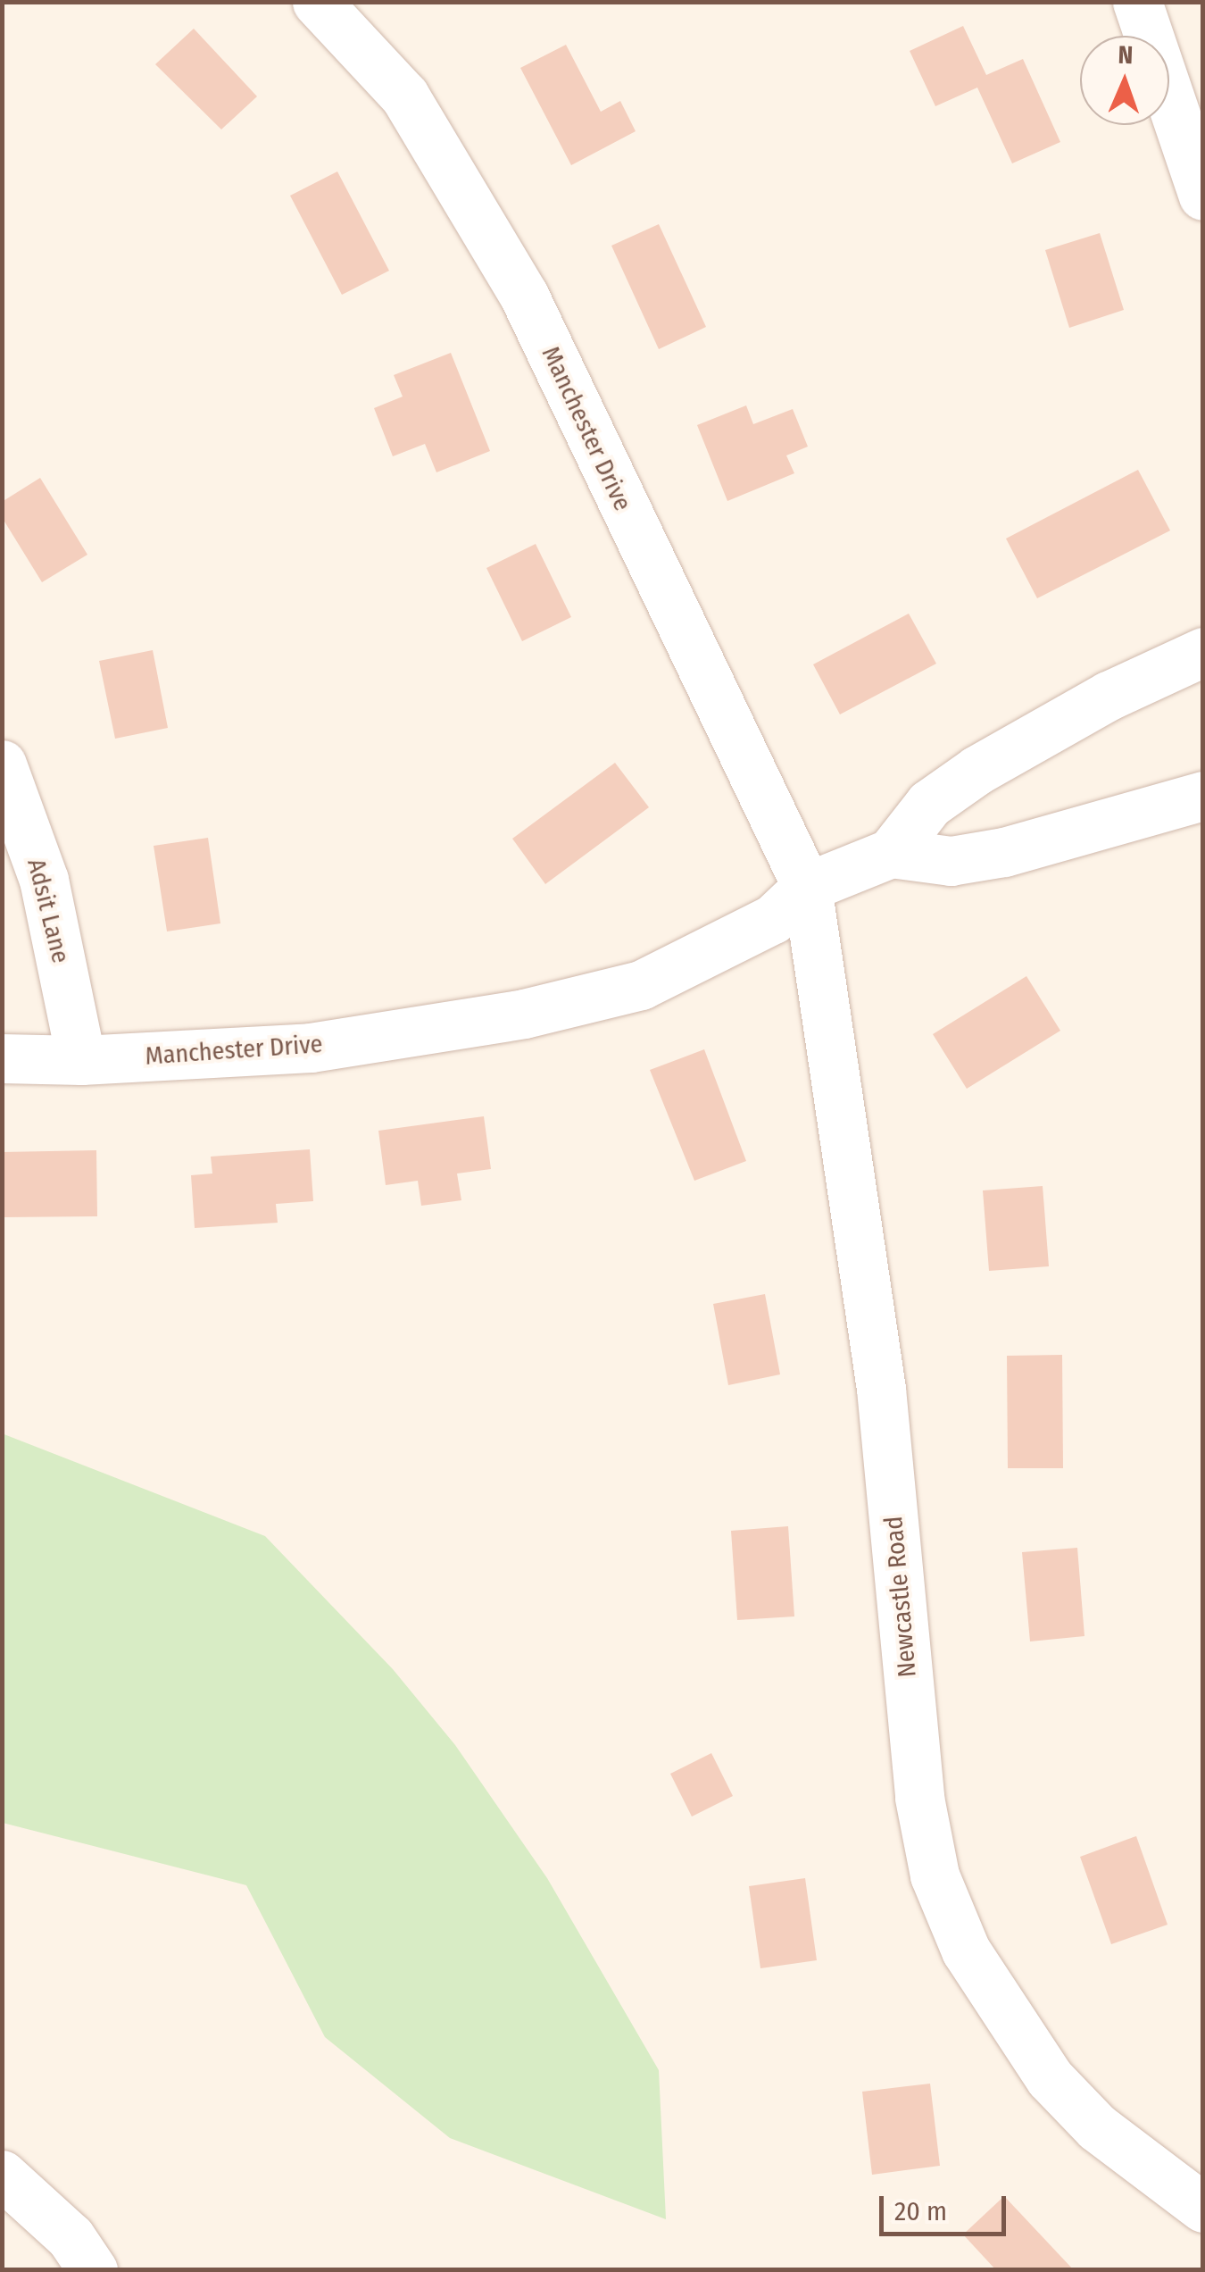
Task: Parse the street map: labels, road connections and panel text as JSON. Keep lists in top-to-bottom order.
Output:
{
  "streets": {
    "street": ["Manchester Drive", "Adsit Lane", "Newcastle Road"]
  },
  "crossings": [
    ["Manchester Drive", "Adsit Lane"],
    ["Manchester Drive", "Newcastle Road"]
  ],
  "scale_bar": "20 m",
  "north": "top"
}
